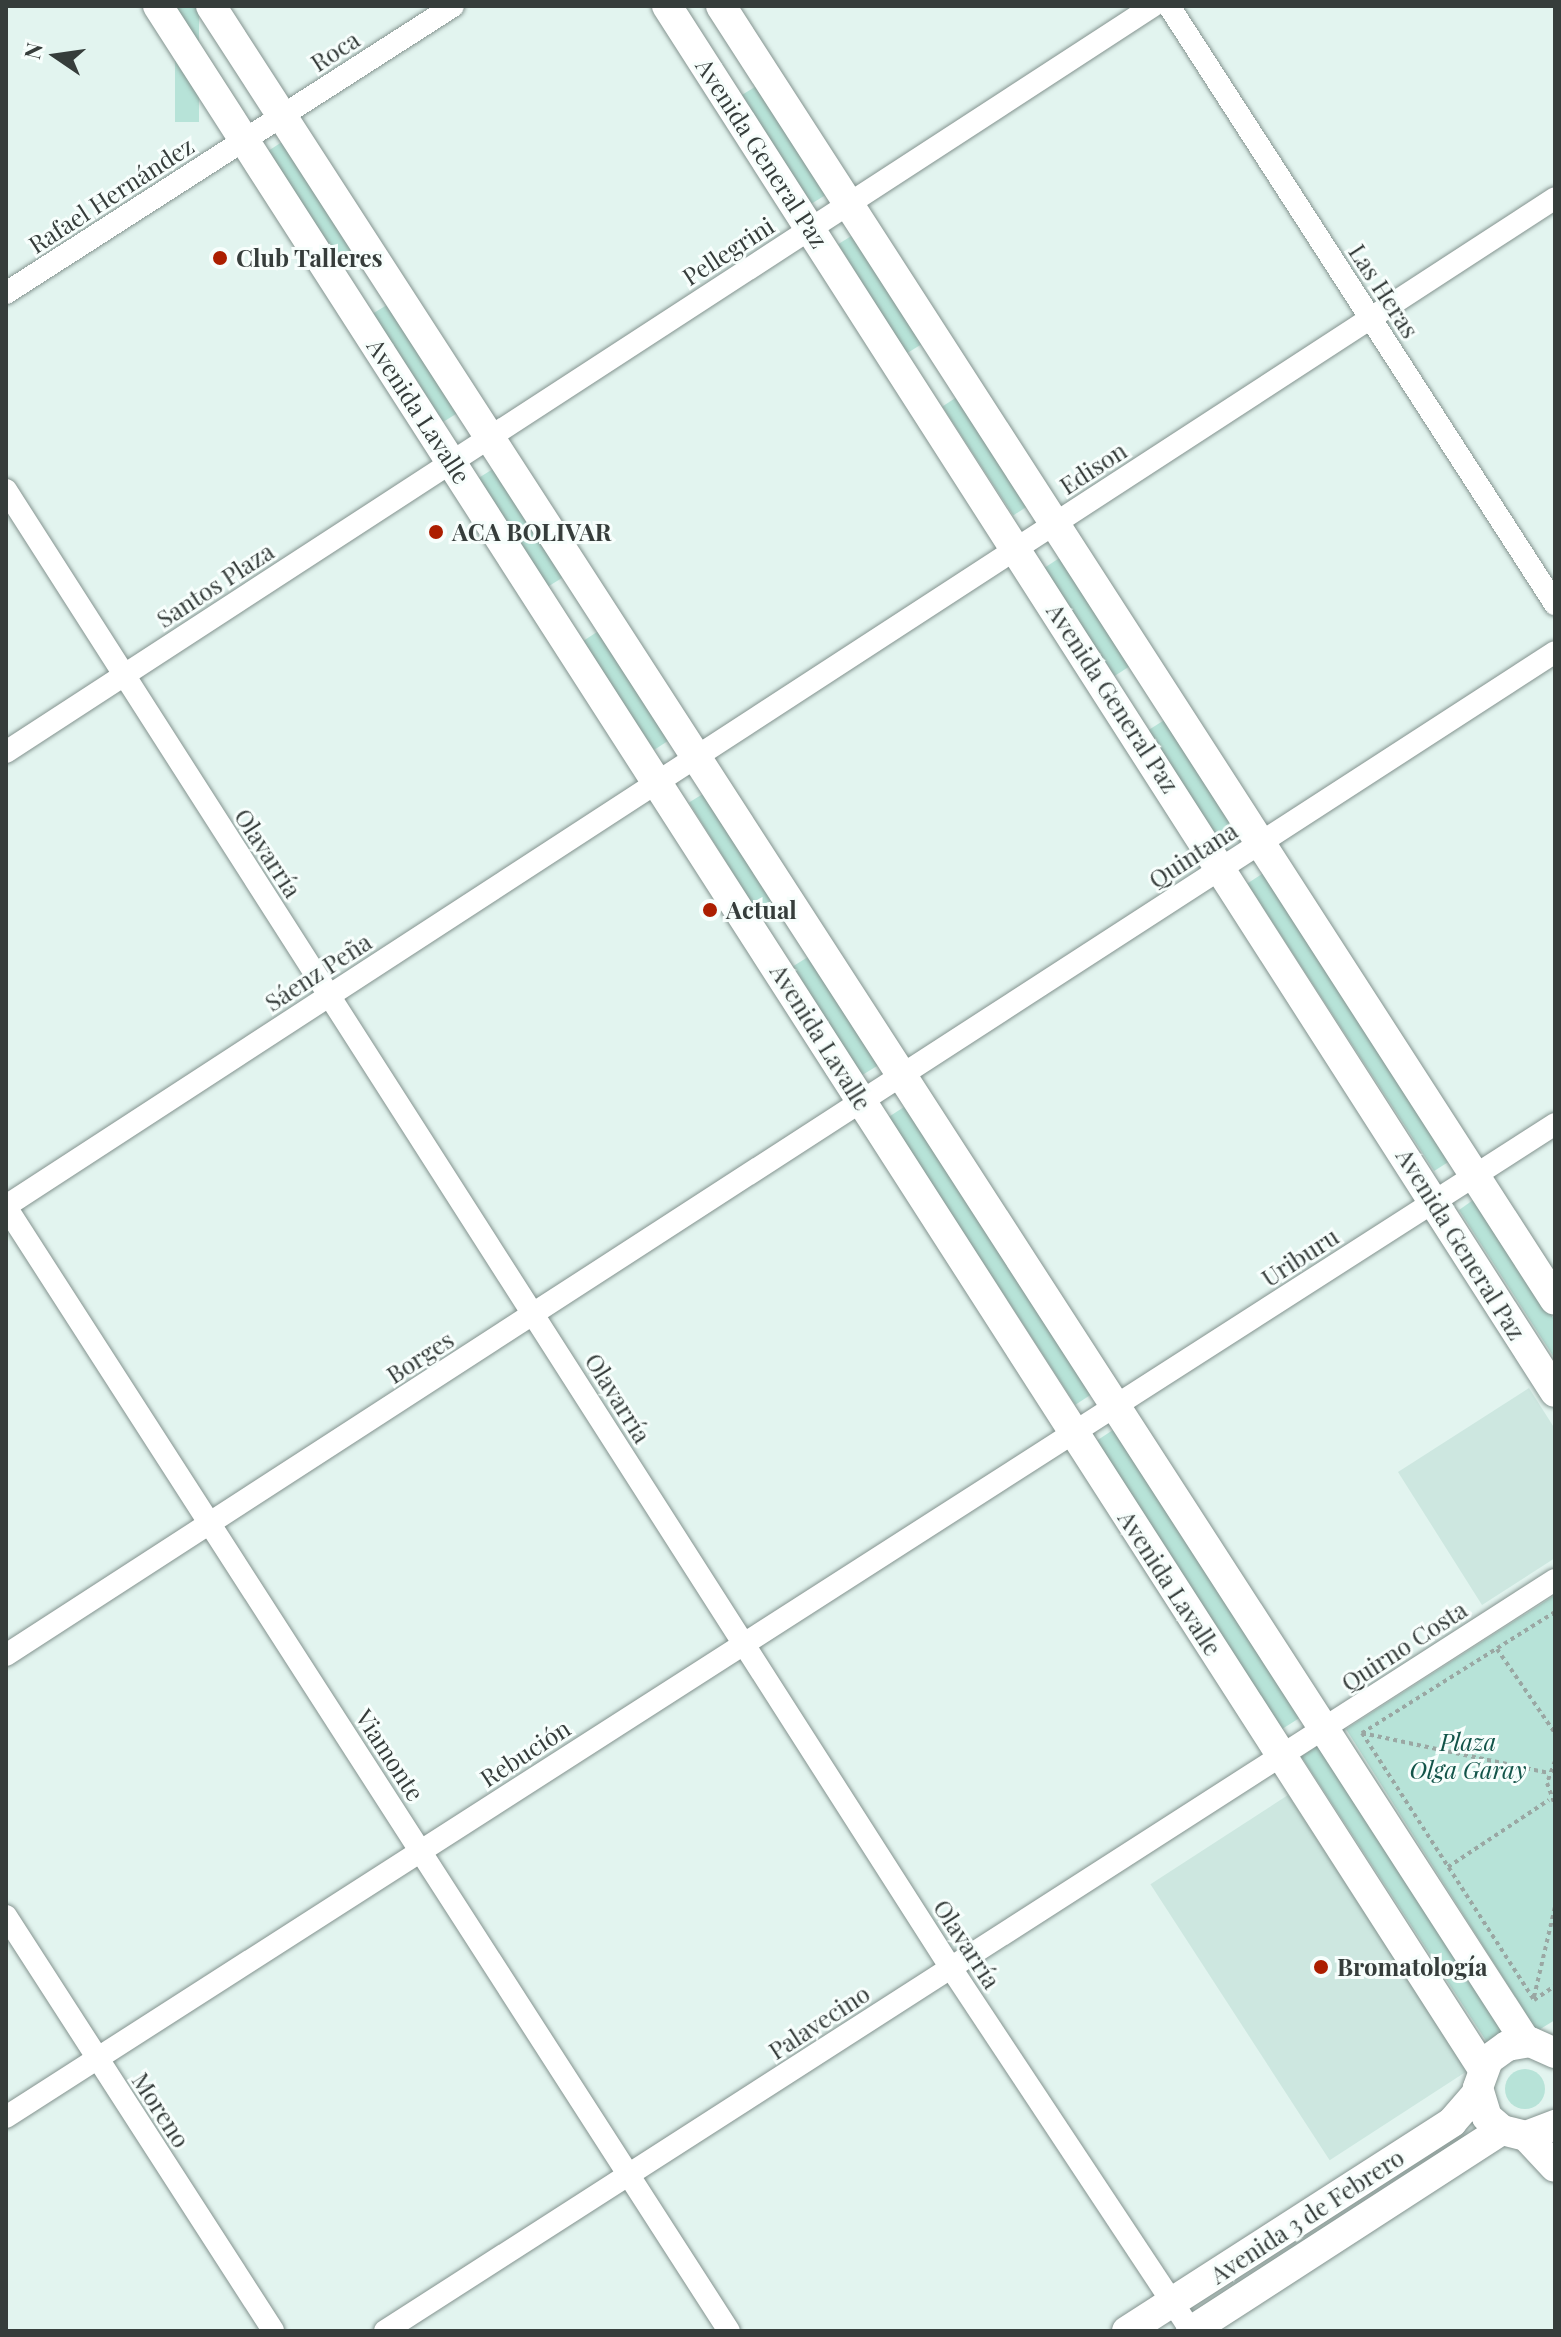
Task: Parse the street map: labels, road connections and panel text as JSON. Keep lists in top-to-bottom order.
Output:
{
  "streets": {
    "main road": ["Avenida General Paz", "Avenida Lavalle", "Avenida 3 de Febrero"],
    "street": [
      "Roca",
      "Rafael Hernández",
      "Pellegrini",
      "Las Heras",
      "Edison",
      "Santos Plaza",
      "Olavarría",
      "Quintana",
      "Sáenz Peña",
      "Uriburu",
      "Borges",
      "Quirno Costa",
      "Rebución",
      "Viamonte",
      "Palavecino",
      "Moreno"
    ]
  },
  "crossings": [
    ["Roca", "Rafael Hernández"],
    ["Roca", "Avenida Lavalle"],
    ["Avenida General Paz", "Pellegrini"],
    ["Avenida General Paz", "Edison"],
    ["Avenida General Paz", "Quintana"],
    ["Avenida General Paz", "Uriburu"],
    ["Rafael Hernández", "Avenida Lavalle"],
    ["Pellegrini", "Avenida Lavalle"],
    ["Pellegrini", "Santos Plaza"],
    ["Las Heras", "Edison"],
    ["Avenida Lavalle", "Edison"],
    ["Avenida Lavalle", "Santos Plaza"],
    ["Avenida Lavalle", "Quintana"],
    ["Avenida Lavalle", "Sáenz Peña"],
    ["Avenida Lavalle", "Uriburu"],
    ["Avenida Lavalle", "Borges"],
    ["Avenida Lavalle", "Quirno Costa"],
    ["Avenida Lavalle", "Rebución"],
    ["Avenida Lavalle", "Palavecino"],
    ["Avenida Lavalle", "Avenida 3 de Febrero"],
    ["Edison", "Sáenz Peña"],
    ["Santos Plaza", "Olavarría"],
    ["Olavarría", "Sáenz Peña"],
    ["Olavarría", "Borges"],
    ["Olavarría", "Rebución"],
    ["Olavarría", "Palavecino"],
    ["Olavarría", "Avenida 3 de Febrero"],
    ["Quintana", "Borges"],
    ["Sáenz Peña", "Viamonte"],
    ["Uriburu", "Rebución"],
    ["Borges", "Viamonte"],
    ["Quirno Costa", "Palavecino"],
    ["Rebución", "Viamonte"],
    ["Rebución", "Moreno"],
    ["Viamonte", "Palavecino"]
  ],
  "parks": ["Plaza Olga Garay"],
  "places": [
    "Club Talleres",
    "ACA BOLIVAR",
    "Actual",
    "Bromatología"
  ],
  "north": "left"
}
